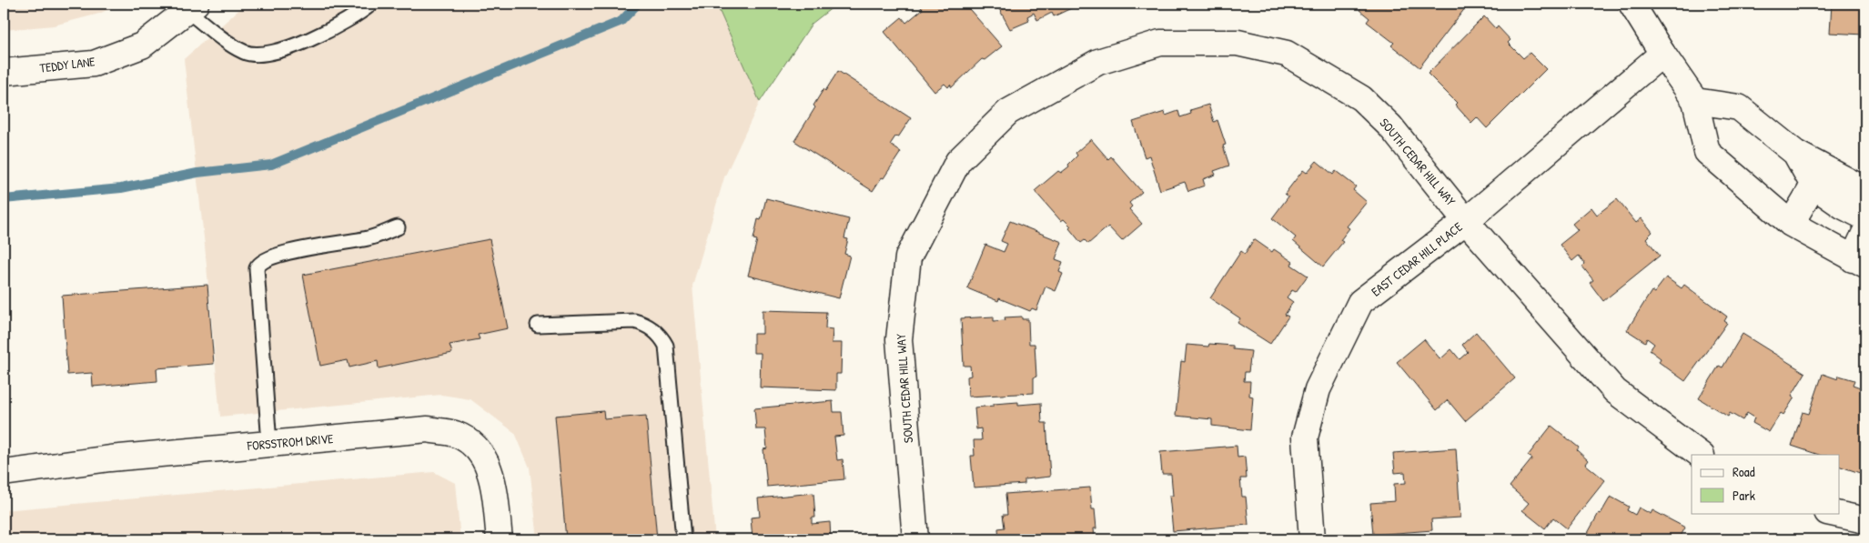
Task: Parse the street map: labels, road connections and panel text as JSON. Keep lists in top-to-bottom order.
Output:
{
  "streets": {
    "street": [
      "TEDDY LANE",
      "SOUTH CEDAR HILL WAY",
      "EAST CEDAR HILL PLACE",
      "FORSSTROM DRIVE"
    ]
  },
  "crossings": [
    ["SOUTH CEDAR HILL WAY", "EAST CEDAR HILL PLACE"]
  ],
  "legend": ["Road", "Park"]
}
